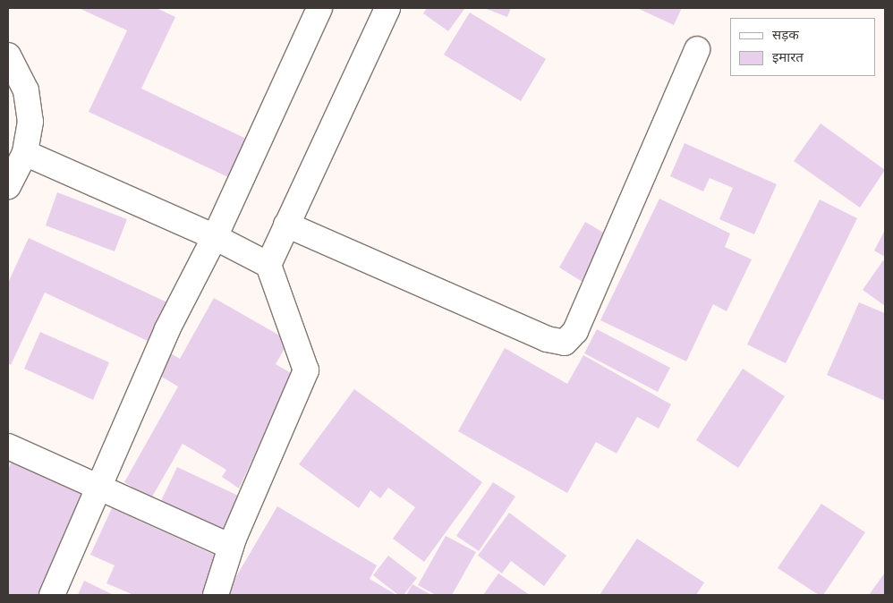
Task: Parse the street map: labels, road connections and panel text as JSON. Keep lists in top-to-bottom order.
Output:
{
  "legend": ["सड़क", "इमारत"]
}
